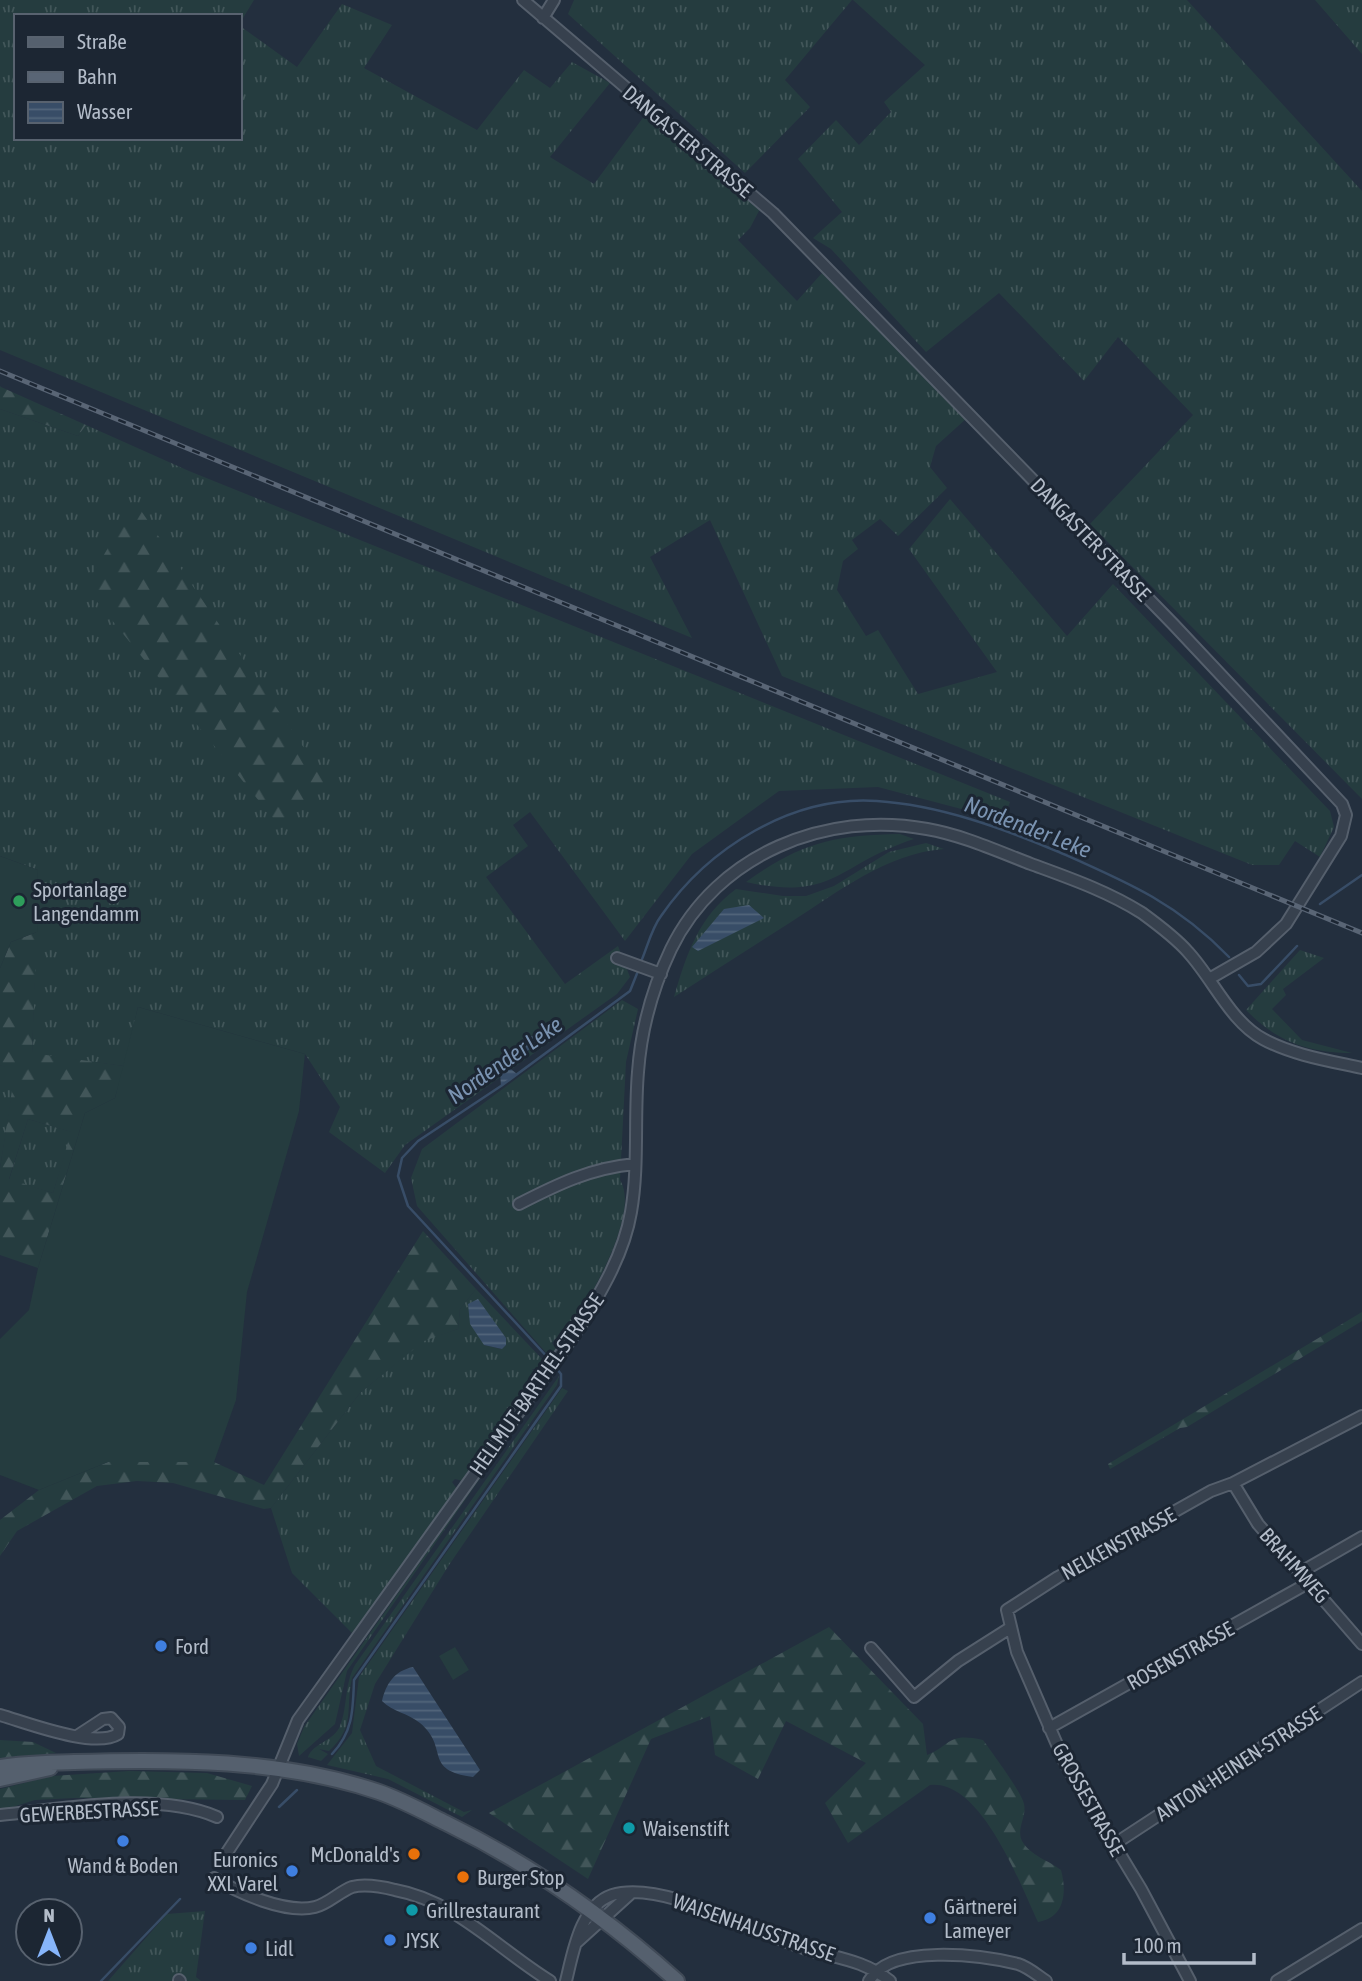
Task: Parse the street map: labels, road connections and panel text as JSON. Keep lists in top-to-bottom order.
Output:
{
  "streets": {
    "street": [
      "DANGASTER STRASSE",
      "HELLMUT-BARTHEL-STRASSE",
      "NELKENSTRASSE",
      "BRAHMWEG",
      "ROSENSTRASSE",
      "ANTON-HEINEN-STRASSE",
      "GROSSESTRASSE",
      "GEWERBESTRASSE",
      "WAISENHAUSSTRASSE"
    ]
  },
  "crossings": [
    ["DANGASTER STRASSE", "HELLMUT-BARTHEL-STRASSE"],
    ["NELKENSTRASSE", "BRAHMWEG"],
    ["NELKENSTRASSE", "GROSSESTRASSE"],
    ["BRAHMWEG", "ROSENSTRASSE"],
    ["ROSENSTRASSE", "GROSSESTRASSE"],
    ["ANTON-HEINEN-STRASSE", "GROSSESTRASSE"]
  ],
  "water": ["Nordender Leke"],
  "places": [
    "Sportanlage Langendamm",
    "Ford",
    "Waisenstift",
    "Wand & Boden",
    "McDonald's",
    "Euronics XXL Varel",
    "Burger Stop",
    "Grillrestaurant",
    "Gärtnerei Lameyer",
    "JYSK",
    "Lidl"
  ],
  "legend": ["Straße", "Bahn", "Wasser"],
  "scale_bar": "100 m",
  "north": "top"
}
